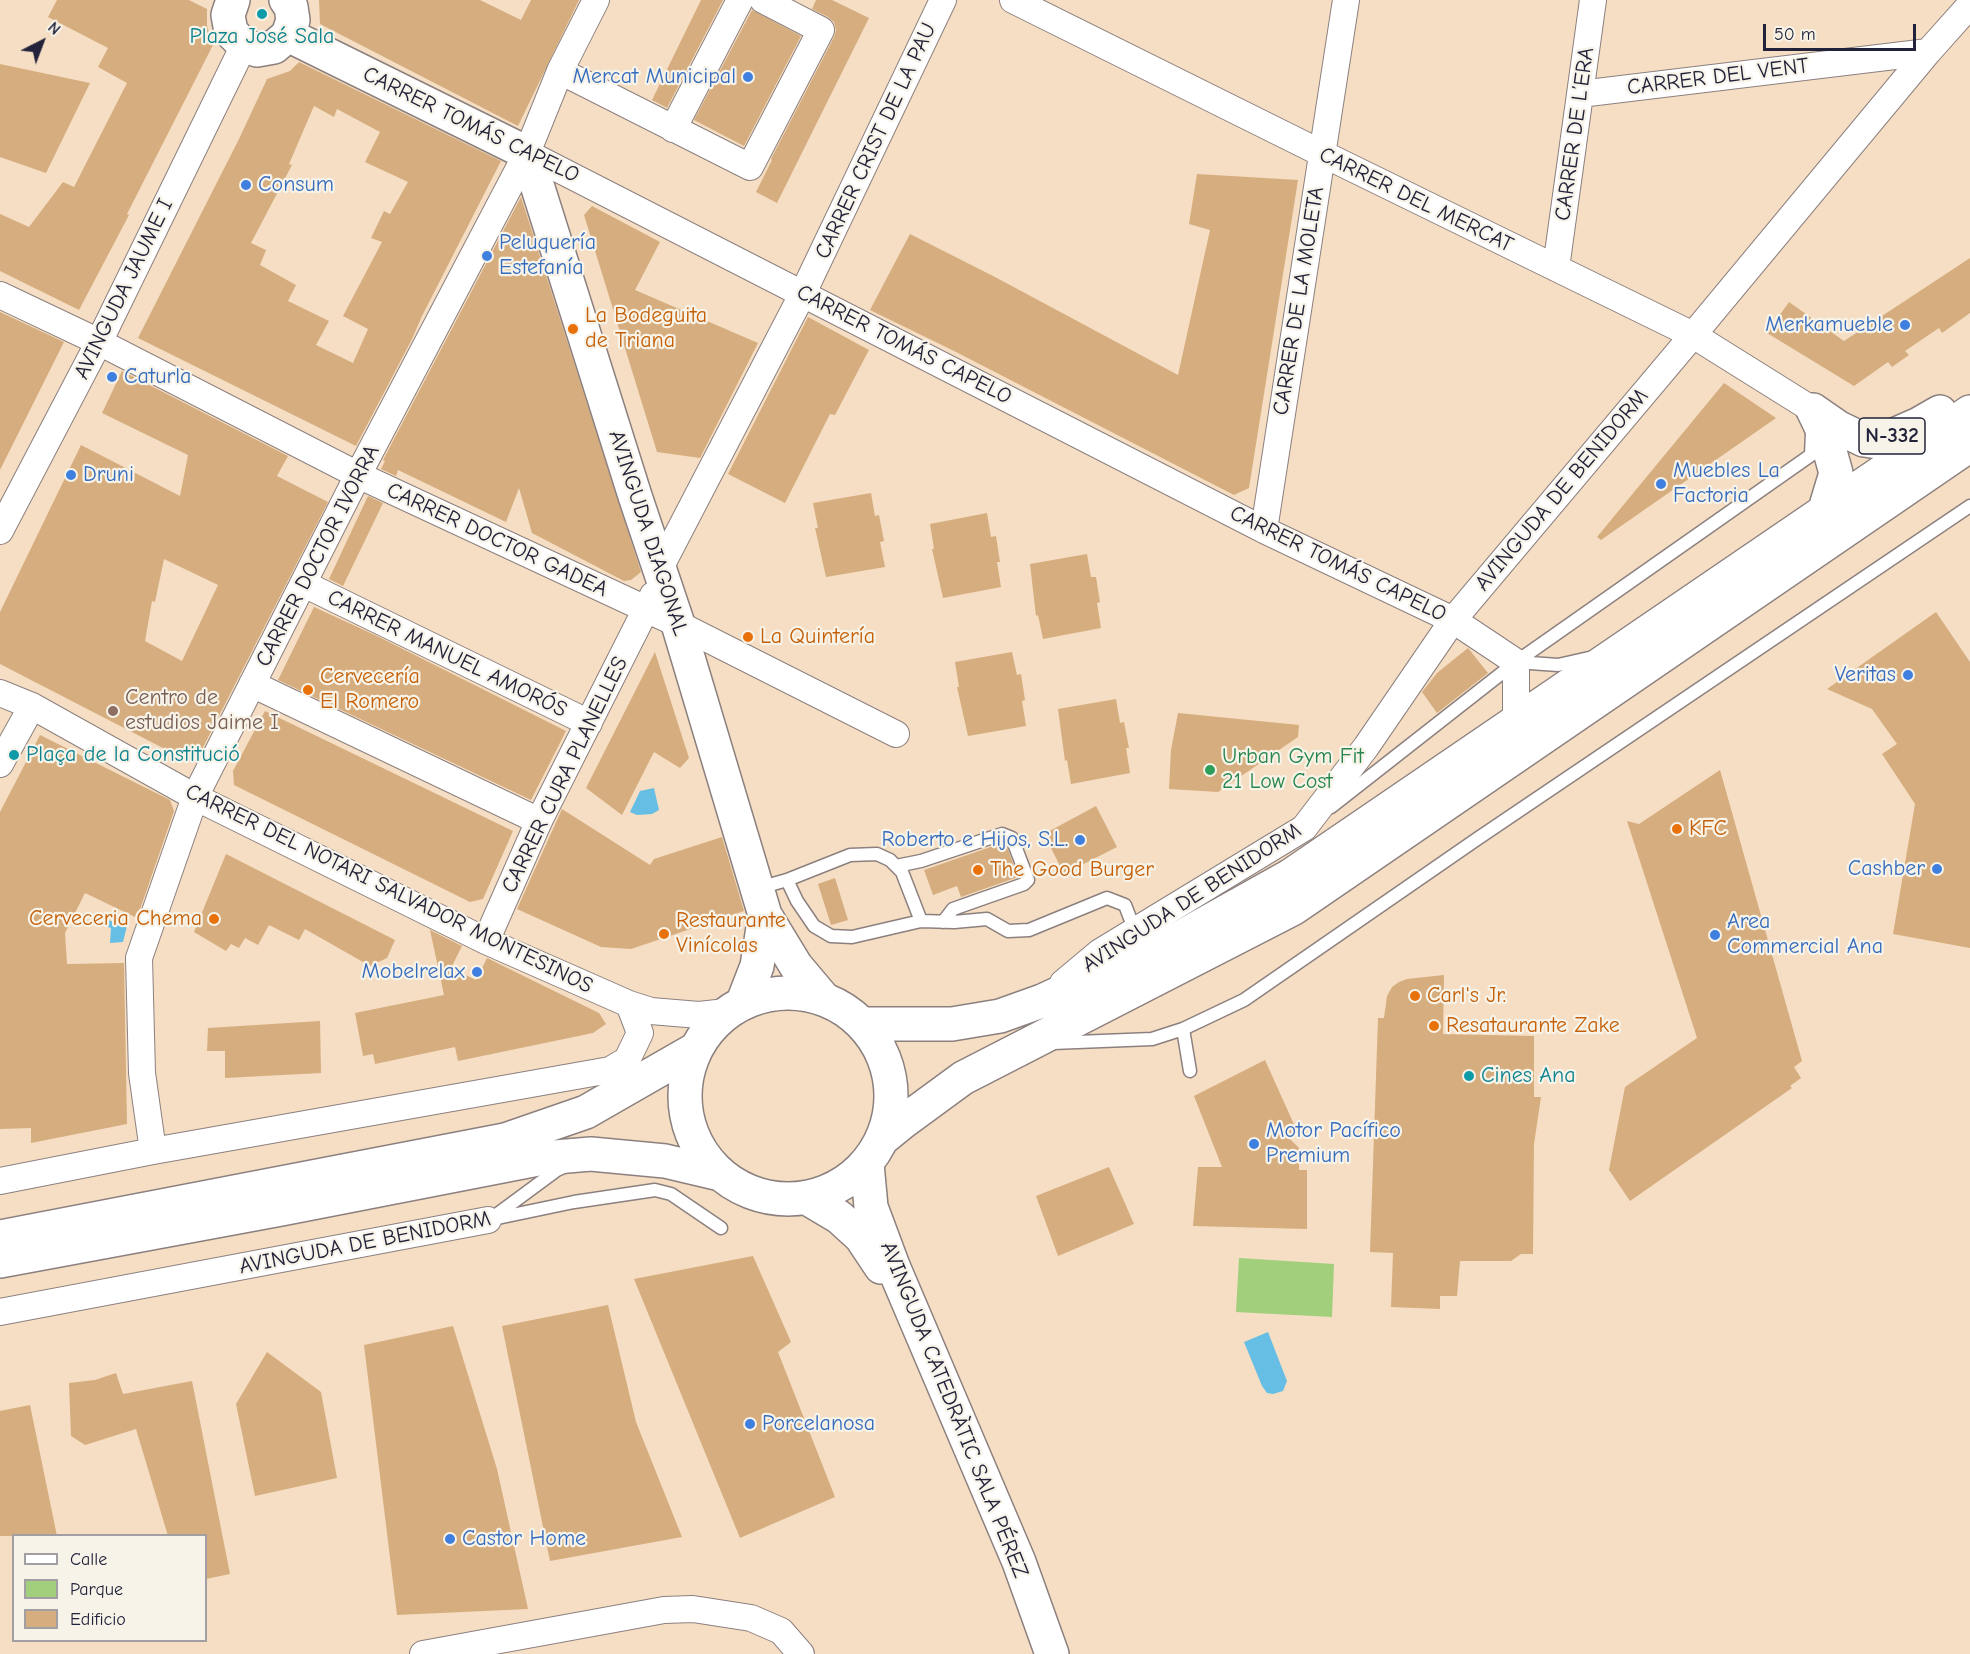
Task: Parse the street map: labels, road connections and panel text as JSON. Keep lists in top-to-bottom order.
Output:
{
  "streets": {
    "main road": [
      "CARRER TOMÁS CAPELO",
      "N-332",
      "AVINGUDA DIAGONAL",
      "AVINGUDA CATEDRÀTIC SALA PÉREZ"
    ],
    "street": [
      "CARRER DEL VENT",
      "CARRER DE L’ERA",
      "CARRER CRIST DE LA PAU",
      "CARRER DEL MERCAT",
      "AVINGUDA JAUME I",
      "CARRER DE LA MOLETA",
      "AVINGUDA DE BENIDORM",
      "CARRER DOCTOR GADEA",
      "CARRER DOCTOR IVORRA",
      "CARRER MANUEL AMORÓS",
      "CARRER CURA PLANELLES",
      "CARRER DEL NOTARI SALVADOR MONTESINOS"
    ]
  },
  "crossings": [
    ["CARRER DEL VENT", "CARRER DE L’ERA"],
    ["CARRER DEL VENT", "AVINGUDA DE BENIDORM"],
    ["CARRER TOMÁS CAPELO", "CARRER CRIST DE LA PAU"],
    ["CARRER TOMÁS CAPELO", "CARRER DE LA MOLETA"],
    ["CARRER TOMÁS CAPELO", "AVINGUDA DE BENIDORM"],
    ["CARRER TOMÁS CAPELO", "AVINGUDA DIAGONAL"],
    ["CARRER TOMÁS CAPELO", "CARRER DOCTOR IVORRA"],
    ["CARRER DE L’ERA", "CARRER DEL MERCAT"],
    ["CARRER CRIST DE LA PAU", "AVINGUDA DIAGONAL"],
    ["CARRER CRIST DE LA PAU", "CARRER DOCTOR GADEA"],
    ["CARRER CRIST DE LA PAU", "CARRER CURA PLANELLES"],
    ["CARRER DEL MERCAT", "CARRER DE LA MOLETA"],
    ["CARRER DEL MERCAT", "N-332"],
    ["CARRER DEL MERCAT", "AVINGUDA DE BENIDORM"],
    ["AVINGUDA JAUME I", "CARRER DOCTOR GADEA"],
    ["AVINGUDA DIAGONAL", "CARRER DOCTOR GADEA"],
    ["AVINGUDA DIAGONAL", "CARRER DOCTOR IVORRA"],
    ["AVINGUDA DIAGONAL", "CARRER CURA PLANELLES"],
    ["AVINGUDA DIAGONAL", "CARRER DEL NOTARI SALVADOR MONTESINOS"],
    ["AVINGUDA DIAGONAL", "AVINGUDA CATEDRÀTIC SALA PÉREZ"],
    ["CARRER DOCTOR GADEA", "CARRER DOCTOR IVORRA"],
    ["CARRER DOCTOR GADEA", "CARRER CURA PLANELLES"],
    ["CARRER DOCTOR IVORRA", "CARRER MANUEL AMORÓS"],
    ["CARRER DOCTOR IVORRA", "CARRER DEL NOTARI SALVADOR MONTESINOS"],
    ["CARRER MANUEL AMORÓS", "CARRER CURA PLANELLES"],
    ["CARRER CURA PLANELLES", "CARRER DEL NOTARI SALVADOR MONTESINOS"],
    ["CARRER DEL NOTARI SALVADOR MONTESINOS", "AVINGUDA CATEDRÀTIC SALA PÉREZ"]
  ],
  "places": [
    "Plaza José Sala",
    "Mercat Municipal",
    "Consum",
    "Peluquería Estefanía",
    "Merkamueble",
    "La Bodeguita de Triana",
    "Caturla",
    "Druni",
    "Muebles La Factoria",
    "La Quintería",
    "Veritas",
    "Cervecería El Romero",
    "Centro de estudios Jaime I",
    "Plaça de la Constitució",
    "Urban Gym Fit 21 Low Cost",
    "KFC",
    "Roberto e Hijos, S.L.",
    "Cashber",
    "The Good Burger",
    "Cerveceria Chema",
    "Restaurante Vinícolas",
    "Area Commercial Ana",
    "Mobelrelax",
    "Carl's Jr.",
    "Resataurante Zake",
    "Cines Ana",
    "Motor Pacífico Premium",
    "Porcelanosa",
    "Castor Home"
  ],
  "legend": ["Calle", "Parque", "Edificio"],
  "scale_bar": "50 m",
  "north": "top right"
}
